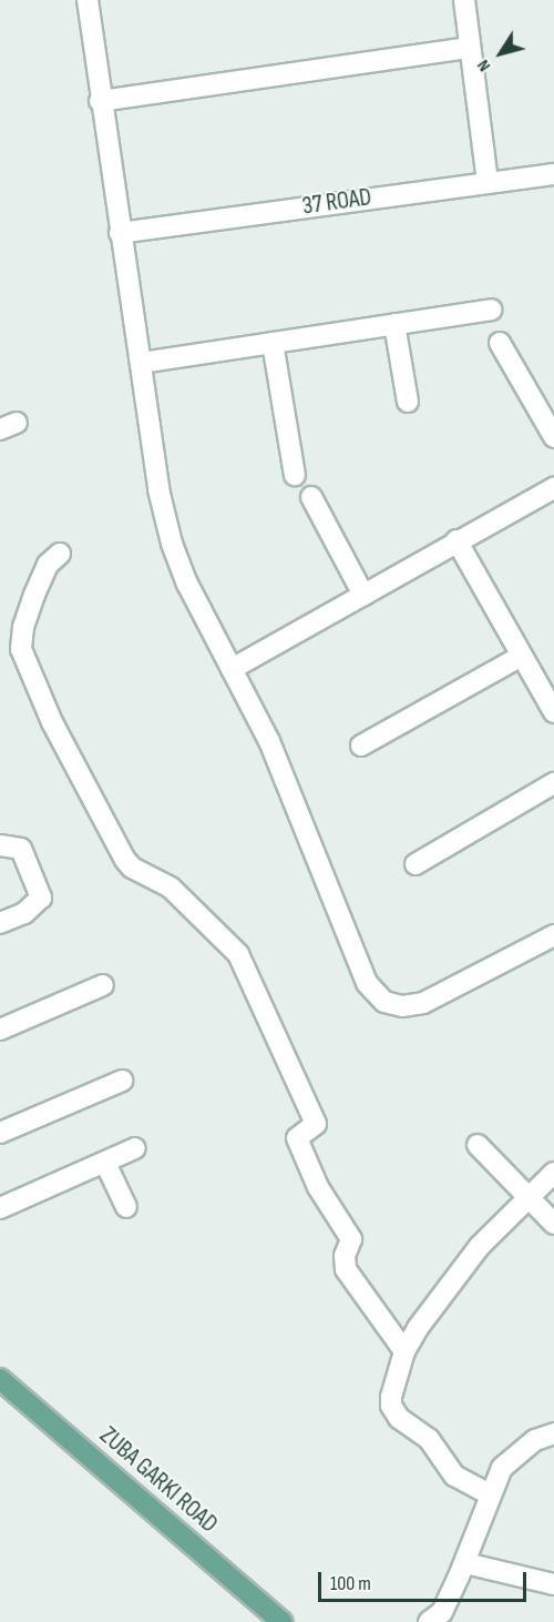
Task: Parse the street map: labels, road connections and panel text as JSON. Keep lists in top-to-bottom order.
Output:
{
  "streets": {
    "main road": ["ZUBA GARKI ROAD"],
    "street": ["37 ROAD"]
  },
  "scale_bar": "100 m",
  "north": "bottom left"
}
